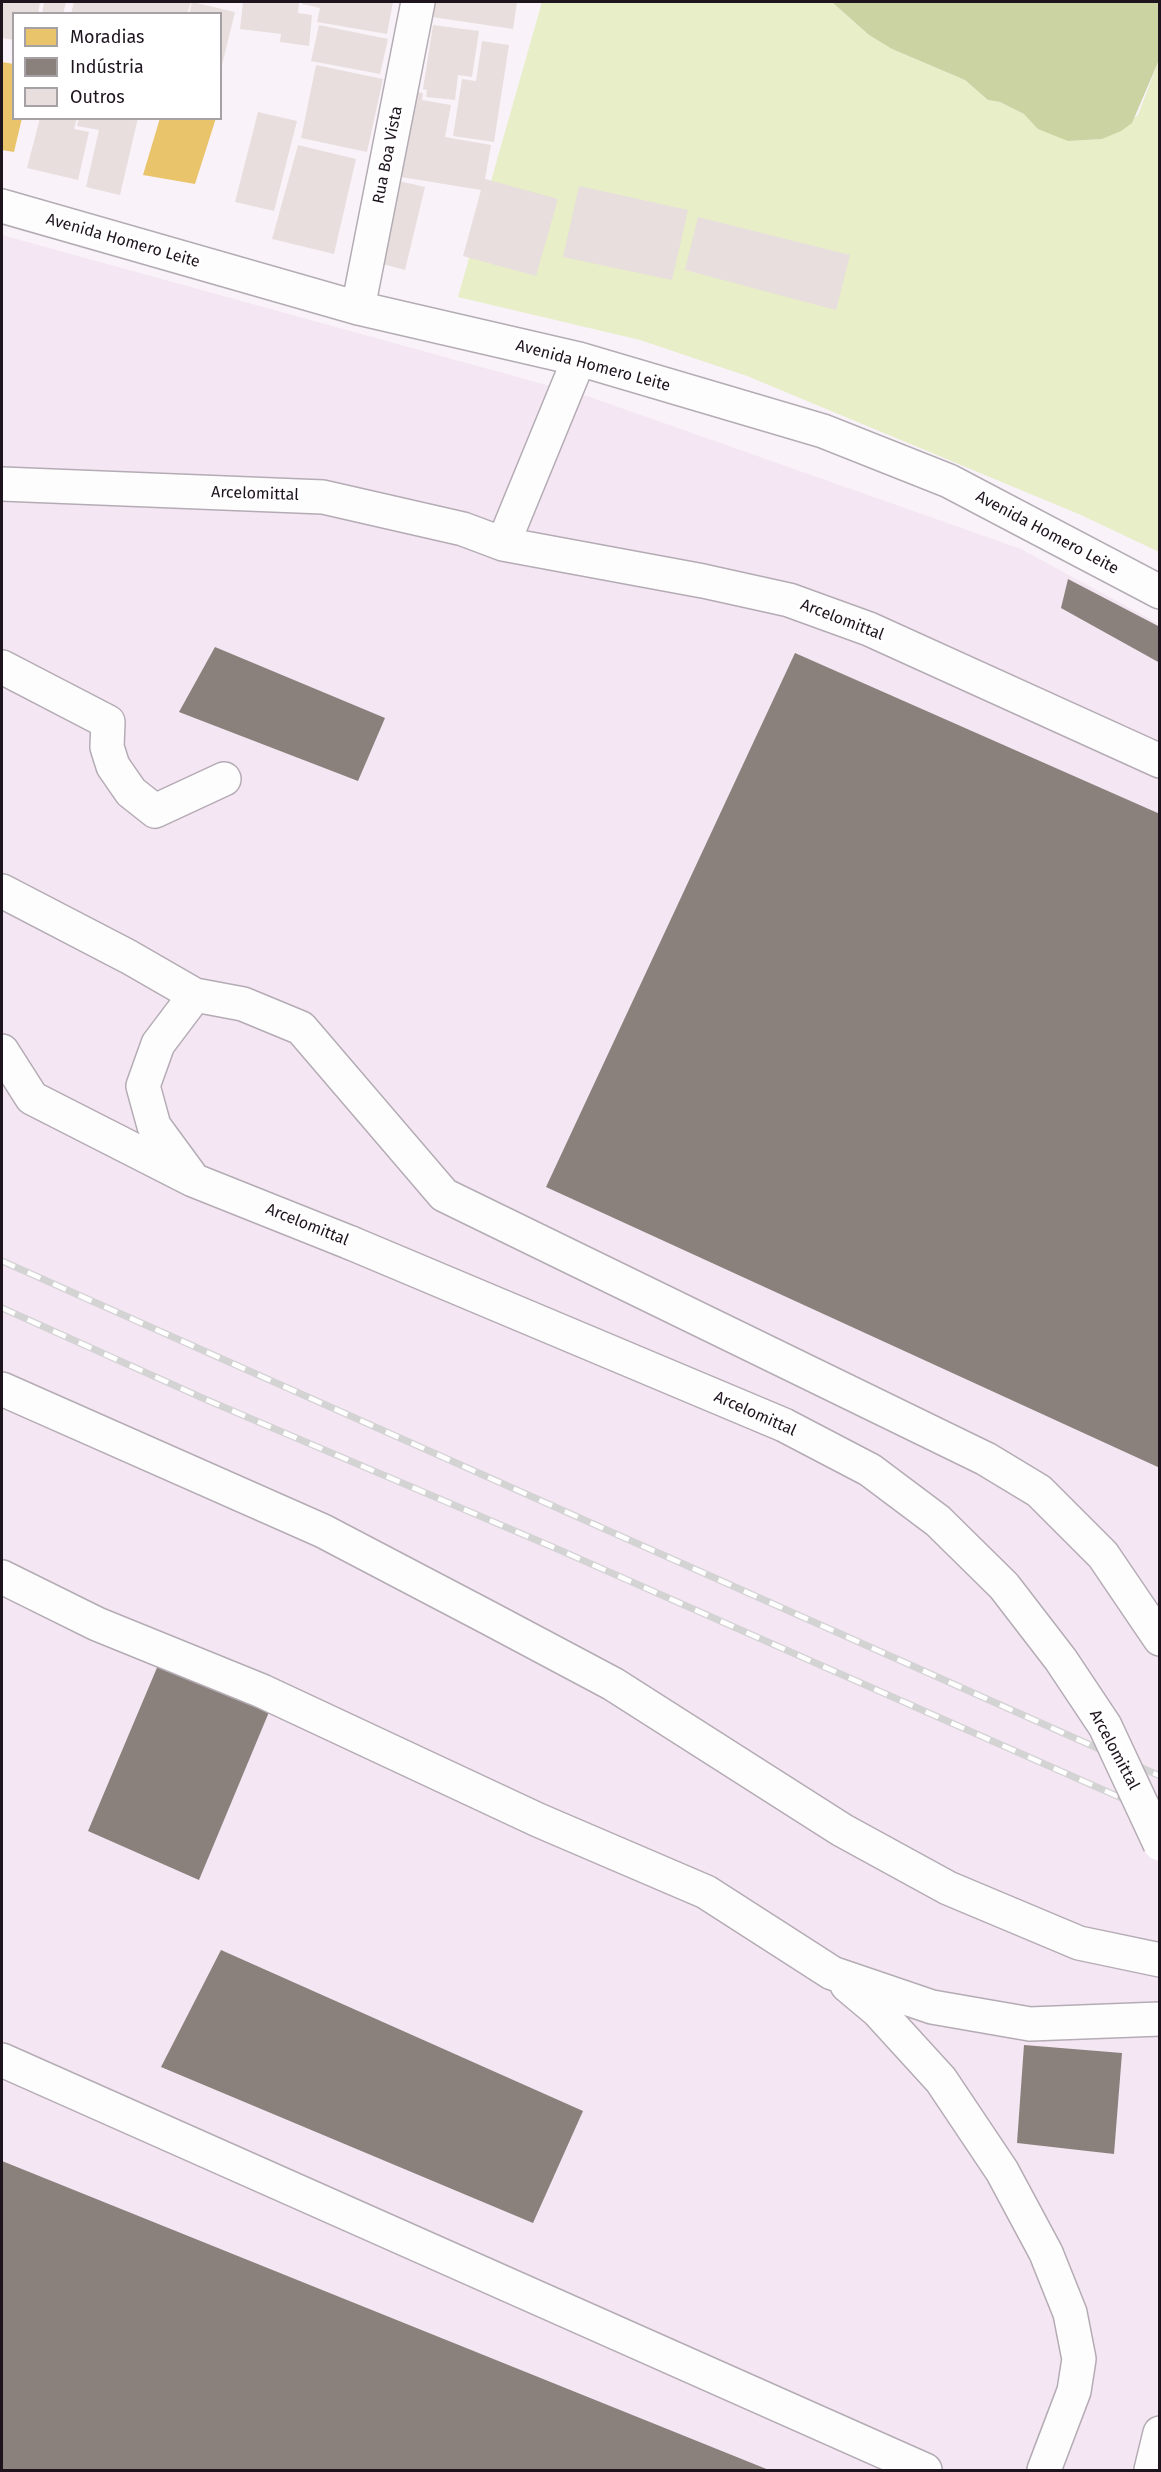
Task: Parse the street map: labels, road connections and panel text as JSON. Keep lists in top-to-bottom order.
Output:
{
  "streets": {
    "street": ["Rua Boa Vista", "Avenida Homero Leite", "Arcelomittal"]
  },
  "crossings": [
    ["Rua Boa Vista", "Avenida Homero Leite"]
  ],
  "legend": ["Moradias", "Indústria", "Outros"]
}
